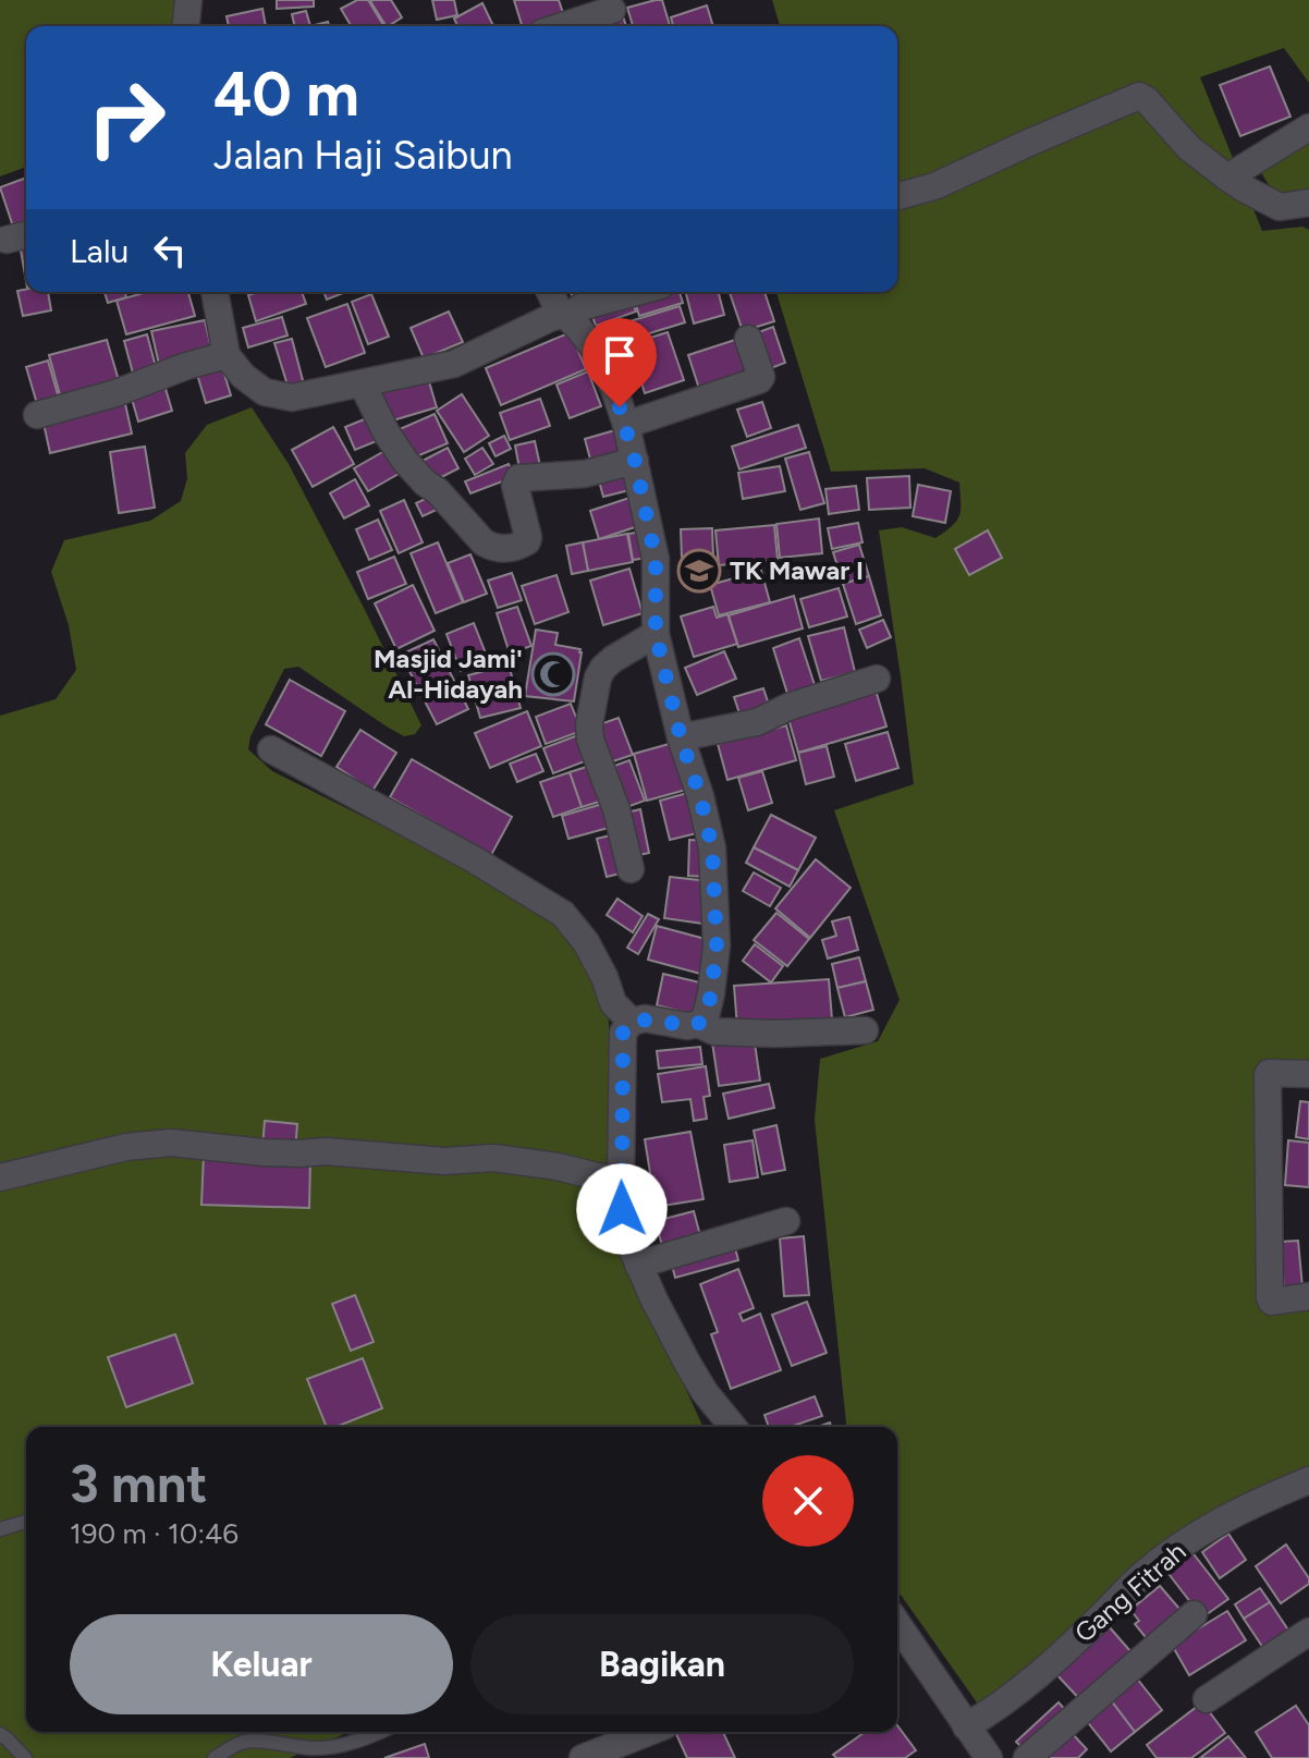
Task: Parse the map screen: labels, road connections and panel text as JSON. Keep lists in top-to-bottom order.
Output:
{
  "streets": {
    "street": ["Gang Fitrah"]
  },
  "places": {
    "school or university": ["TK Mawar I"],
    "mosque": ["Masjid Jami' Al-Hidayah"]
  },
  "page": {
    "turn": ["40 m", "Jalan Haji Saibun"],
    "then": "Lalu",
    "heading": ["3 mnt", "190 m · 10:46"],
    "buttons": ["Keluar", "Bagikan"]
  }
}
